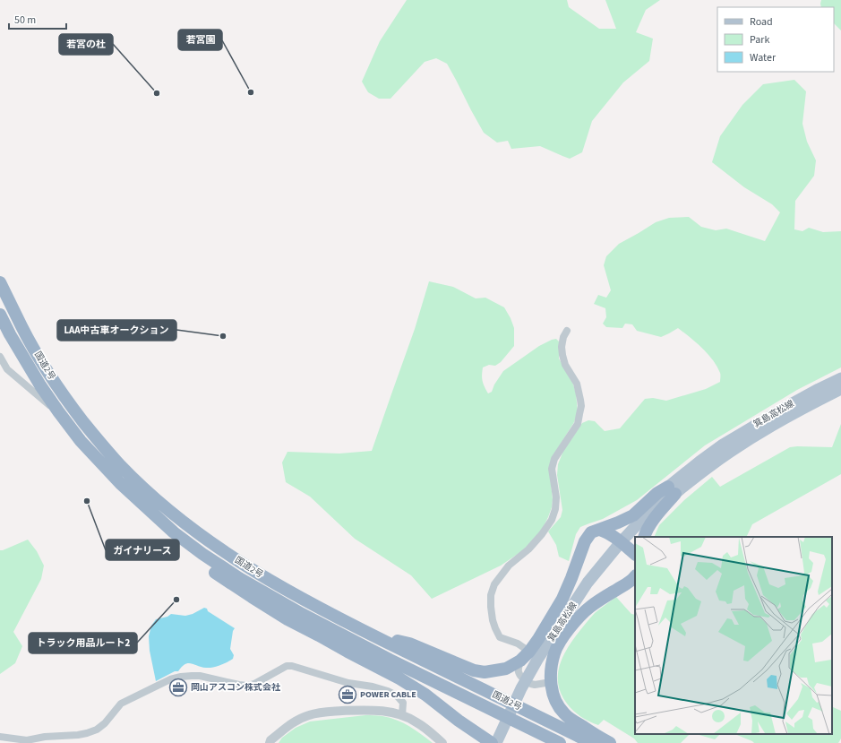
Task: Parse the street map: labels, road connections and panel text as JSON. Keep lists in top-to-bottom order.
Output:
{
  "streets": {
    "highway": ["国道2号"],
    "main road": ["箕島高松線"]
  },
  "places": {
    "other": [
      "若宮園",
      "若宮の杜",
      "LAA中古車オークション",
      "ガイナリース",
      "トラック用品ルート2"
    ],
    "office": ["岡山アスコン株式会社", "POWER CABLE"]
  },
  "legend": ["Road", "Park", "Water"],
  "scale_bar": "50 m"
}
